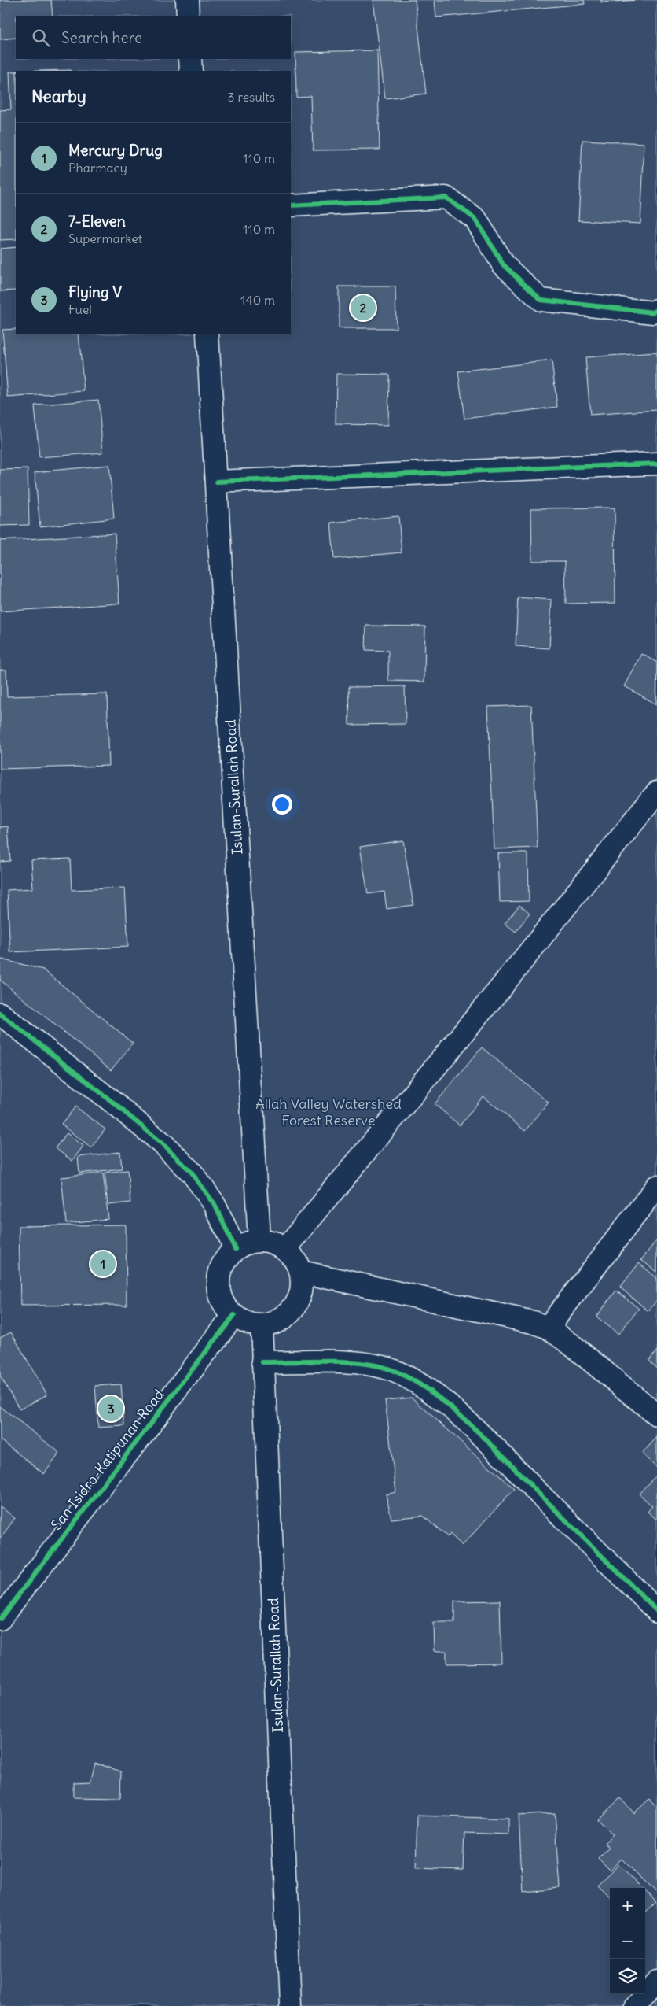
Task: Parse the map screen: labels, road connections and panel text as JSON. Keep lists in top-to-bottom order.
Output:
{
  "streets": {
    "main road": ["Isulan-Surallah Road", "San Isidro-Katipunan Road"]
  },
  "crossings": [
    ["Isulan-Surallah Road", "San Isidro-Katipunan Road"]
  ],
  "parks": ["Allah Valley Watershed Forest Reserve"],
  "page": {
    "search": "Search here",
    "heading": ["Nearby", "3 results"],
    "list": [
      {
        "mark": "1",
        "name": "Mercury Drug",
        "note": "Pharmacy",
        "value": "110 m"
      },
      {
        "mark": "2",
        "name": "7-Eleven",
        "note": "Supermarket",
        "value": "110 m"
      },
      {
        "mark": "3",
        "name": "Flying V",
        "note": "Fuel",
        "value": "140 m"
      }
    ],
    "pins": ["2", "1", "3"],
    "map_buttons": ["+", "−"]
  }
}
